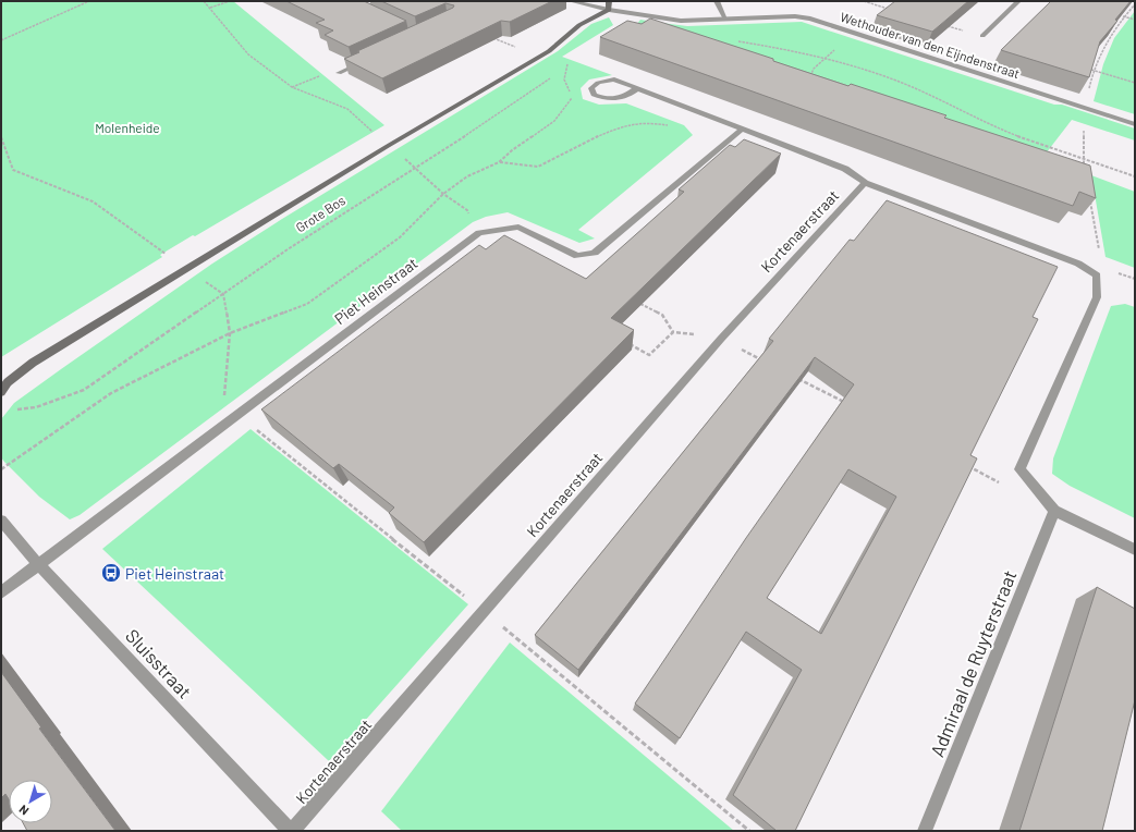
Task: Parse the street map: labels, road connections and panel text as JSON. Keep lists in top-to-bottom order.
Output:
{
  "streets": {
    "street": [
      "Wethouder van den Eijndenstraat",
      "Grote Bos",
      "Kortenaerstraat",
      "Piet Heinstraat",
      "Sluisstraat",
      "Admiraal de Ruyterstraat"
    ]
  },
  "crossings": [
    ["Wethouder van den Eijndenstraat", "Grote Bos"],
    ["Kortenaerstraat", "Piet Heinstraat"],
    ["Kortenaerstraat", "Sluisstraat"],
    ["Kortenaerstraat", "Admiraal de Ruyterstraat"],
    ["Piet Heinstraat", "Sluisstraat"]
  ],
  "parks": ["Molenheide"],
  "places": {
    "bus stop": ["Piet Heinstraat"]
  },
  "north": "bottom left"
}
